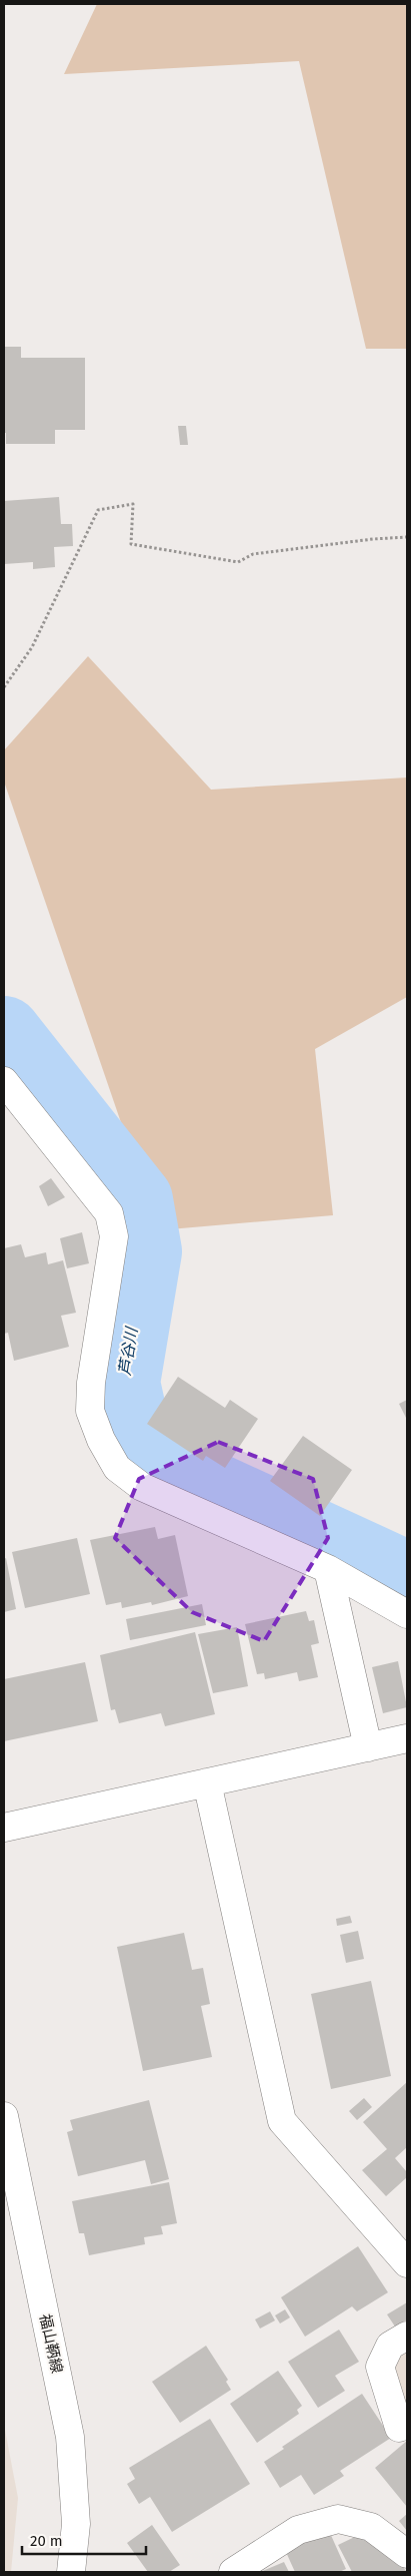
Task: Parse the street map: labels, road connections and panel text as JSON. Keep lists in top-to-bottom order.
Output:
{
  "streets": {
    "street": ["福山鞆線"]
  },
  "water": ["芦谷川"],
  "scale_bar": "20 m"
}
